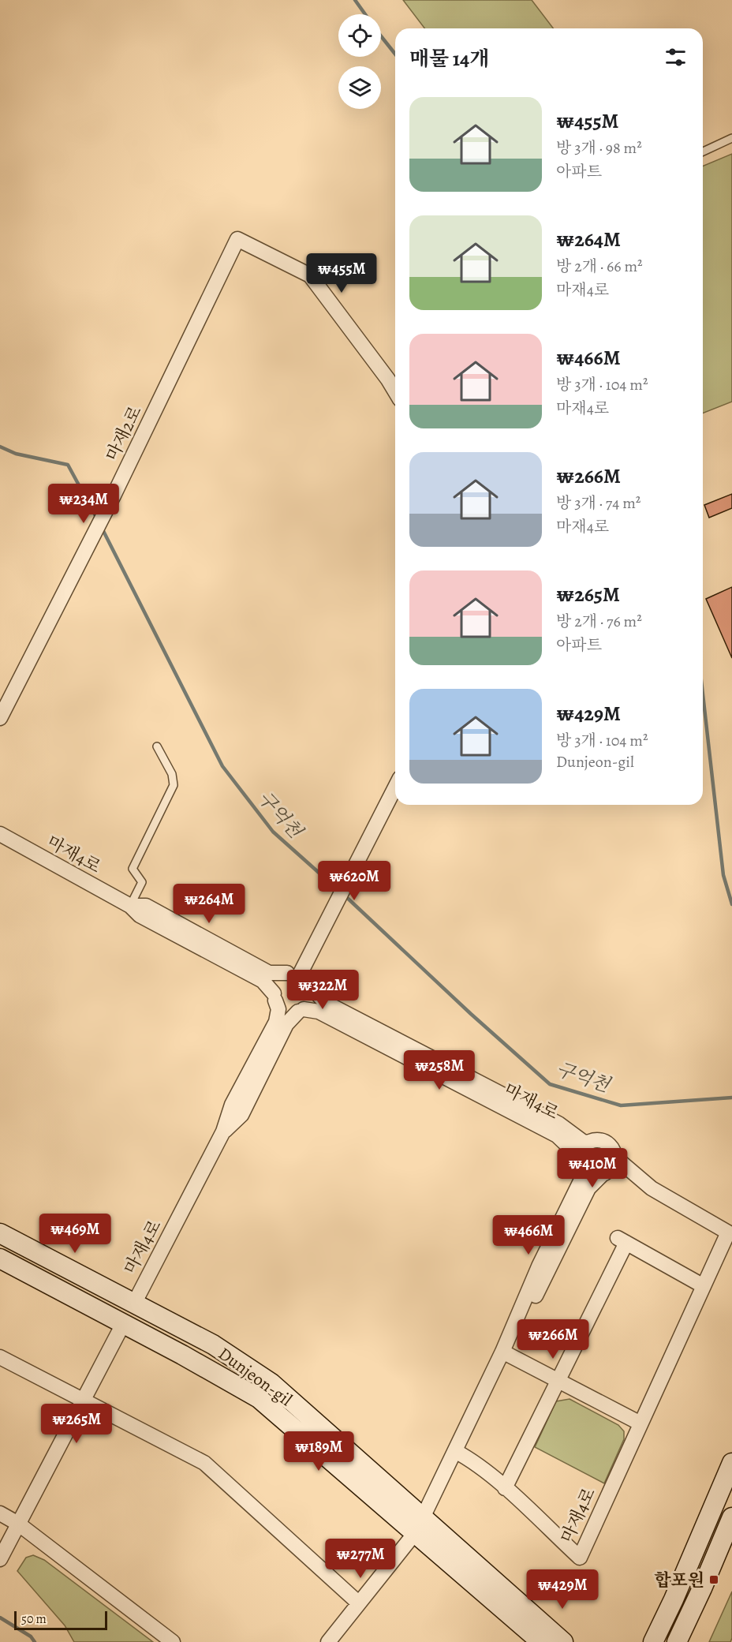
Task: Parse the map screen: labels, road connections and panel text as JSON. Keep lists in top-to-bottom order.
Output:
{
  "streets": {
    "street": ["마재2로", "마재4로", "Dunjeon-gil"]
  },
  "crossings": [
    ["마재4로", "Dunjeon-gil"]
  ],
  "water": ["구억천"],
  "places": {
    "transit": ["합포원"]
  },
  "scale_bar": "50 m",
  "page": {
    "heading": "매물 14개",
    "list": [
      {
        "name": "₩455M",
        "note": "방 3개 · 98 m² · 아파트"
      },
      {
        "name": "₩264M",
        "note": "방 2개 · 66 m² · 마재4로"
      },
      {
        "name": "₩466M",
        "note": "방 3개 · 104 m² · 마재4로"
      },
      {
        "name": "₩266M",
        "note": "방 3개 · 74 m² · 마재4로"
      },
      {
        "name": "₩265M",
        "note": "방 2개 · 76 m² · 아파트"
      },
      {
        "name": "₩429M",
        "note": "방 3개 · 104 m² · Dunjeon-gil"
      }
    ],
    "price": [
      "₩455M",
      "₩234M",
      "₩620M",
      "₩264M",
      "₩322M",
      "₩258M",
      "₩410M",
      "₩469M",
      "₩466M",
      "₩266M",
      "₩265M",
      "₩189M",
      "₩277M",
      "₩429M"
    ],
    "scale": "50 m"
  }
}
